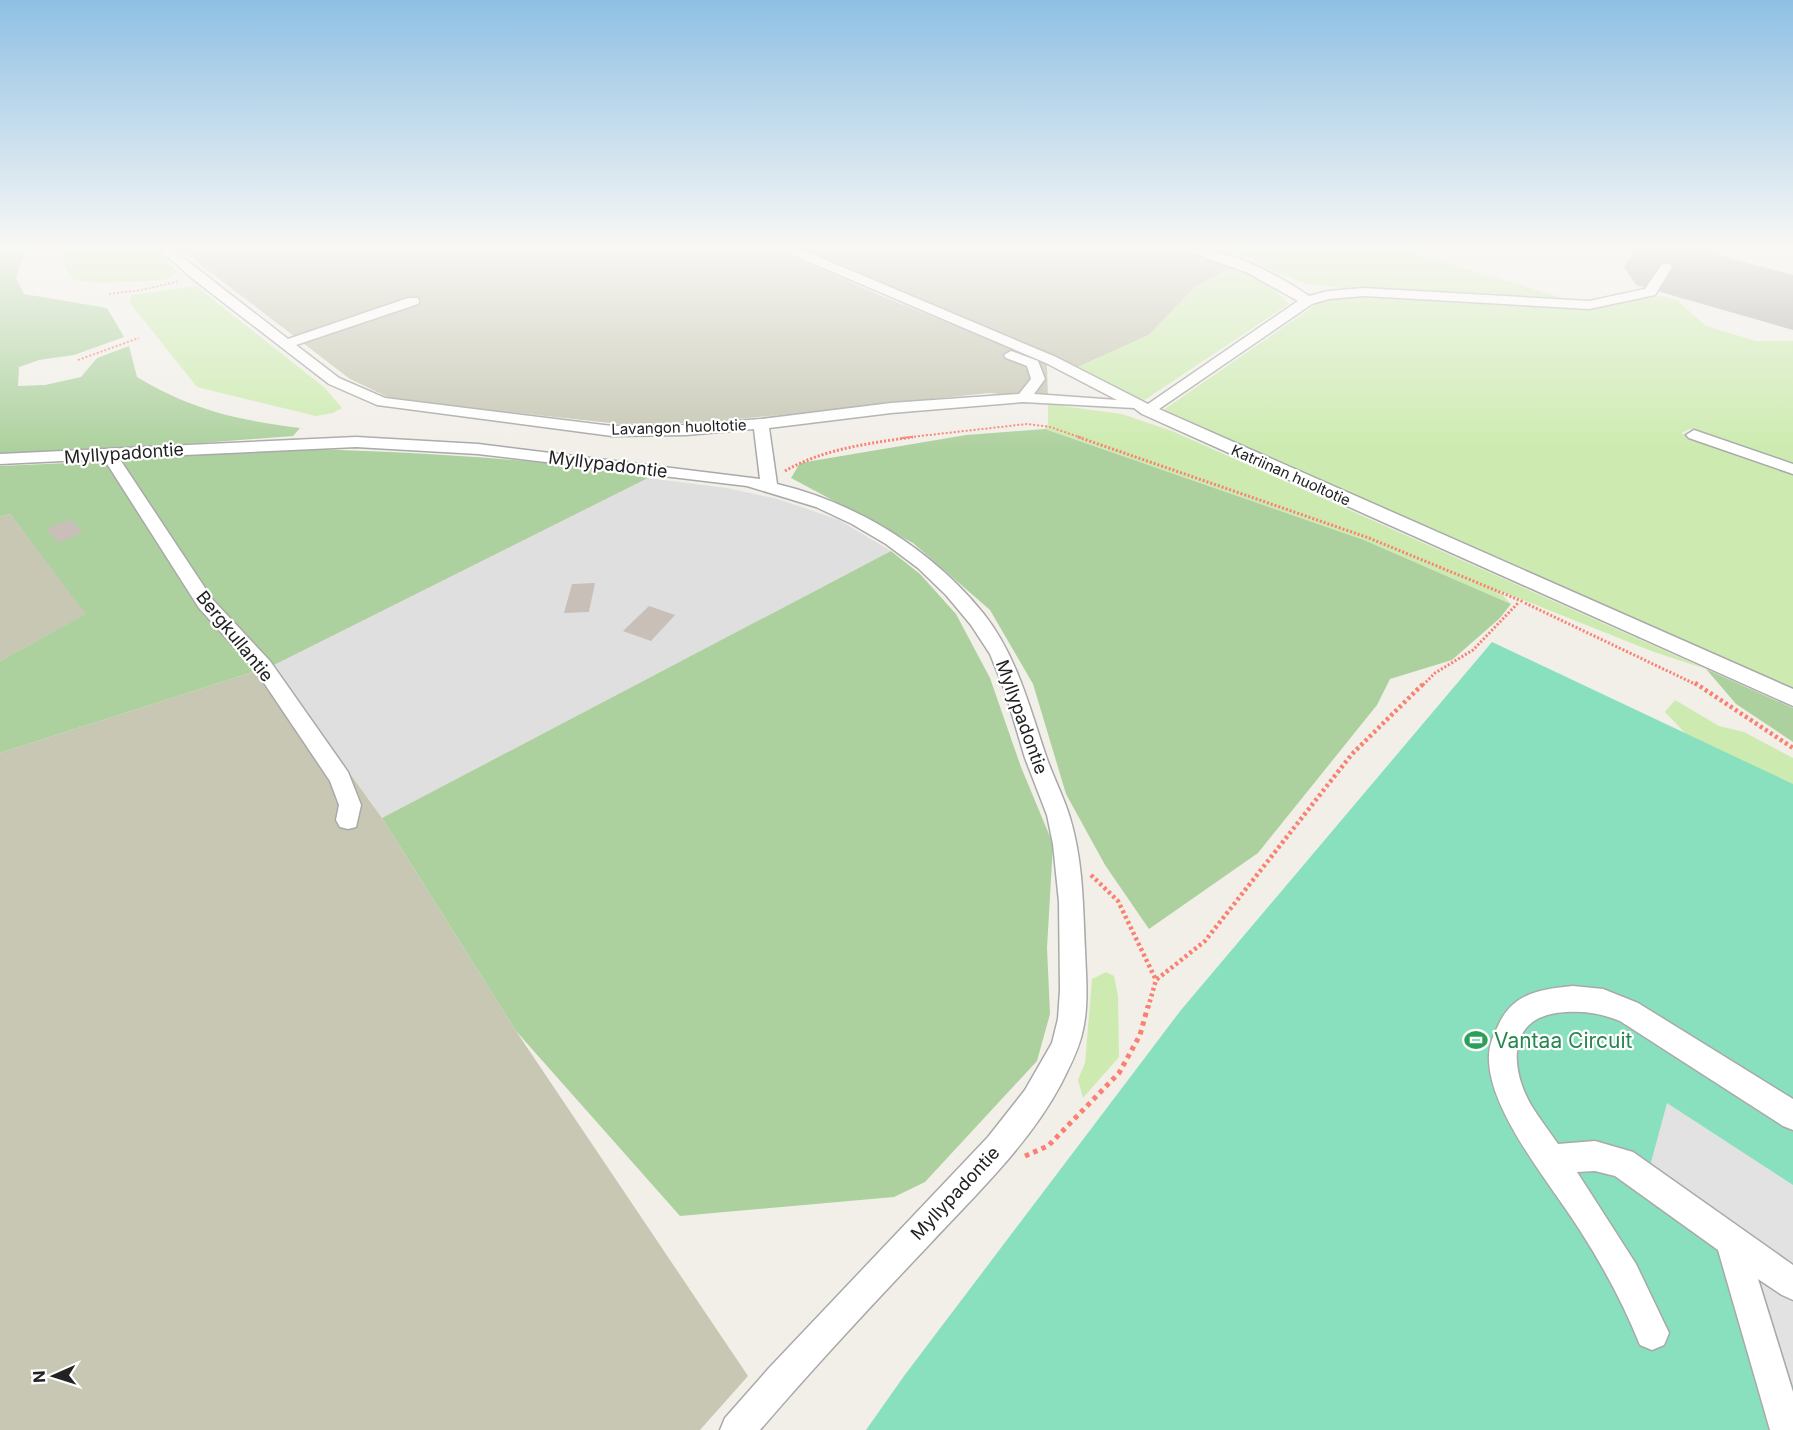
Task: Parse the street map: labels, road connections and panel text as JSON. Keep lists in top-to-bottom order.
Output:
{
  "streets": {
    "street": [
      "Lavangon huoltotie",
      "Myllypadontie",
      "Katriinan huoltotie",
      "Bergkullantie"
    ]
  },
  "crossings": [
    ["Lavangon huoltotie", "Katriinan huoltotie"],
    ["Myllypadontie", "Bergkullantie"]
  ],
  "places": {
    "sports": ["Vantaa Circuit"]
  },
  "north": "left"
}
